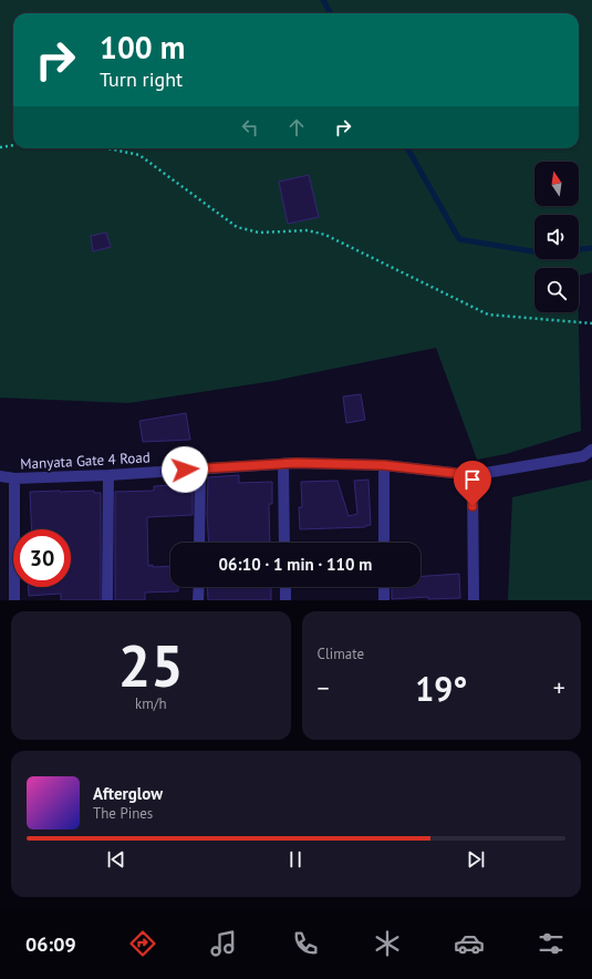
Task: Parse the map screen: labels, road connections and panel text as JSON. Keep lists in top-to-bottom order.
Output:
{
  "streets": {
    "street": ["Manyata Gate 4 Road"]
  },
  "north": "top",
  "page": {
    "turn": ["100 m", "Turn right"],
    "limit": "30",
    "trip": "06:10 · 1 min · 110 m",
    "tile": [
      ["25", "km/h"],
      "Climate"
    ],
    "heat": ["−", "19°", "+"],
    "song": ["Afterglow", "The Pines"],
    "tabs": "06:09"
  }
}
